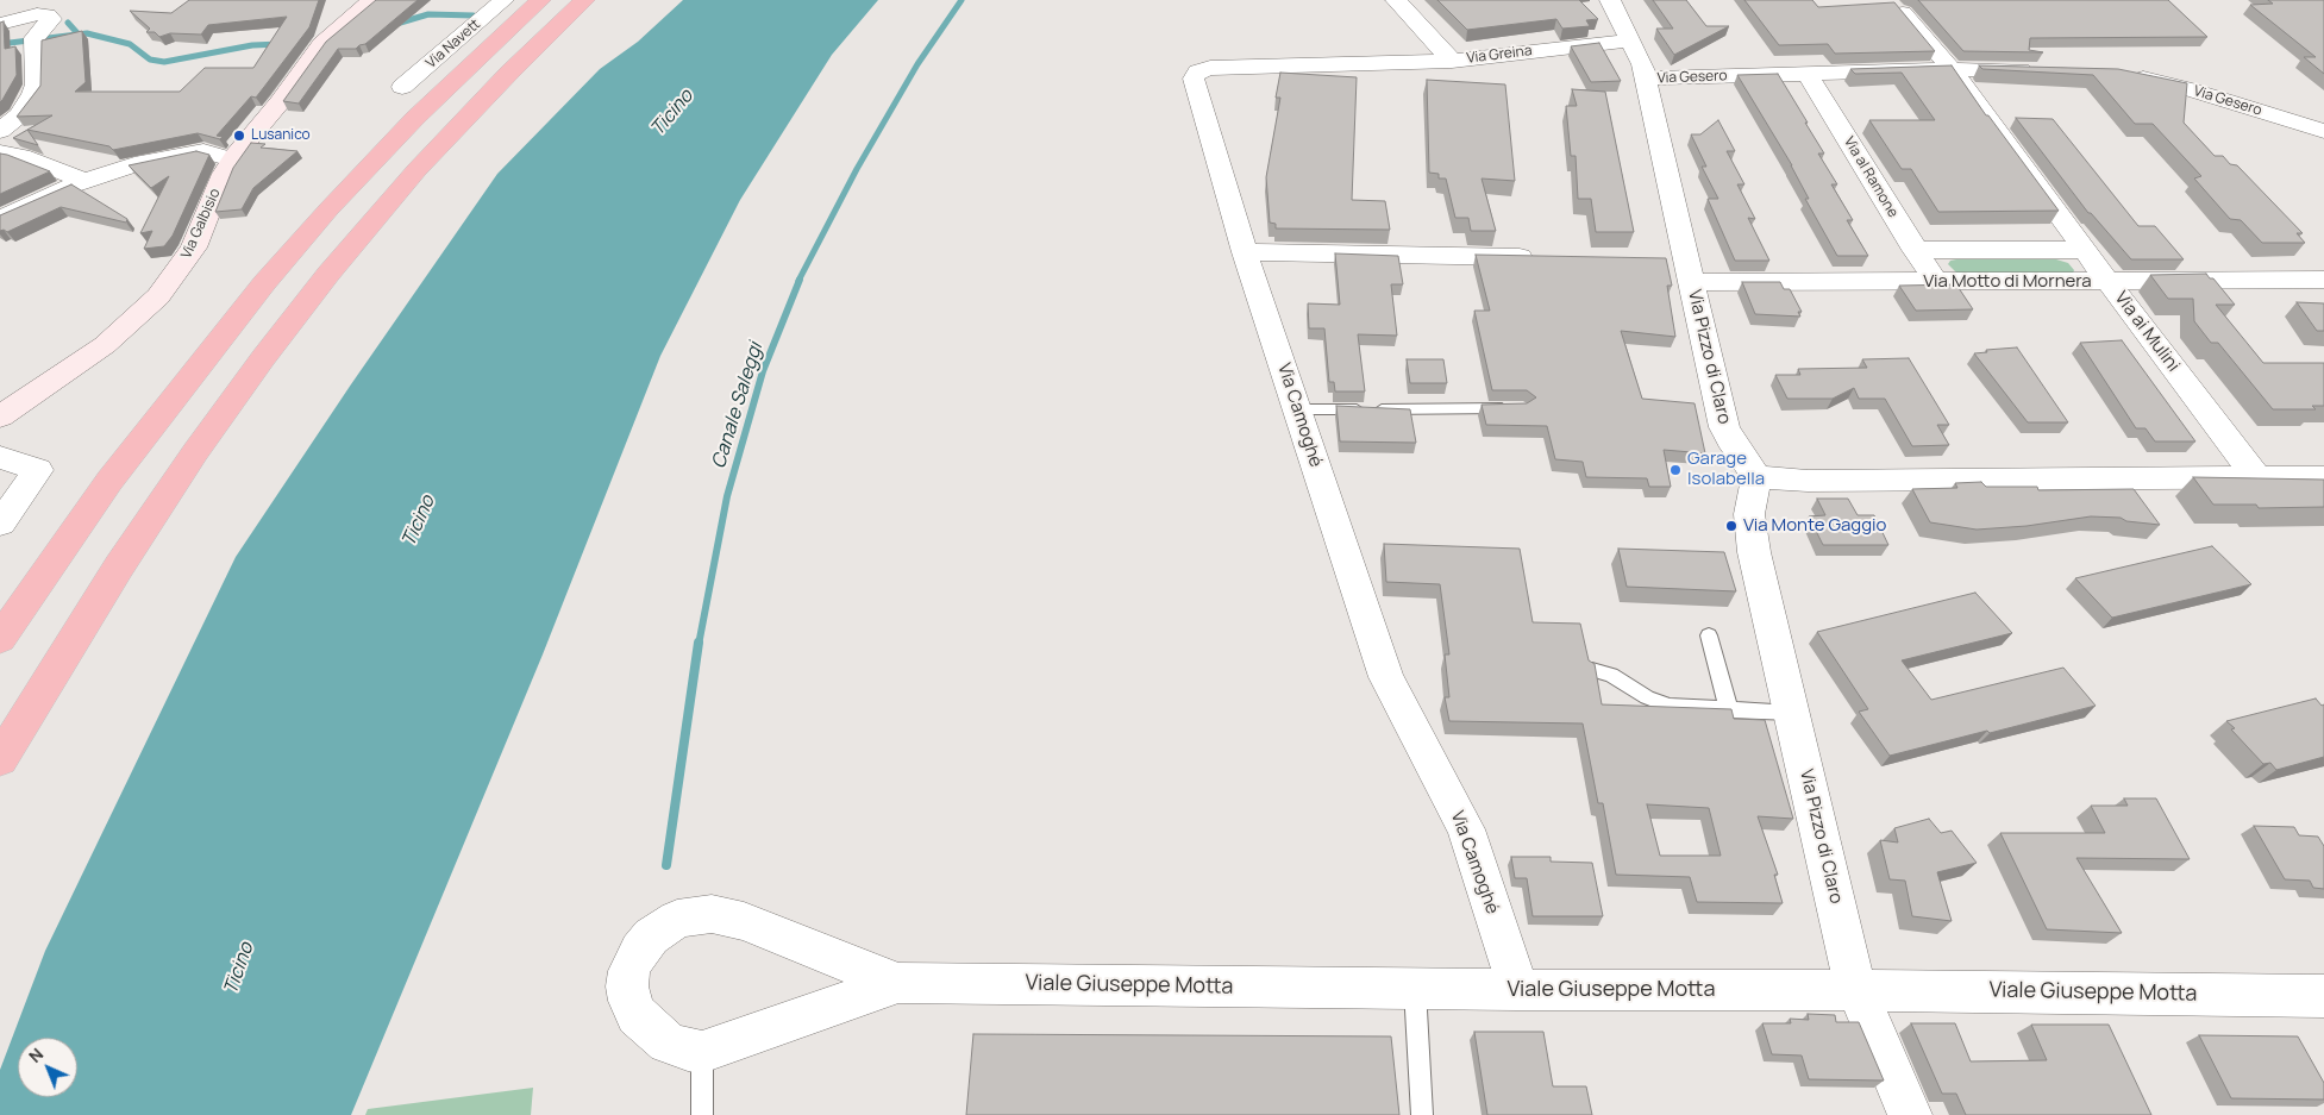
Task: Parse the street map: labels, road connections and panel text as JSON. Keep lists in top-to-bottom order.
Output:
{
  "streets": {
    "street": [
      "Via Navett",
      "Via Greina",
      "Via Gesero",
      "Via al Ramone",
      "Via Galbisio",
      "Via Motto di Mornera",
      "Via ai Mulini",
      "Via Pizzo di Claro",
      "Via Camoghé",
      "Viale Giuseppe Motta"
    ]
  },
  "crossings": [
    ["Via Greina", "Via Pizzo di Claro"],
    ["Via Greina", "Via Camoghé"],
    ["Via Gesero", "Via al Ramone"],
    ["Via Gesero", "Via ai Mulini"],
    ["Via Gesero", "Via Pizzo di Claro"],
    ["Via al Ramone", "Via Motto di Mornera"],
    ["Via Motto di Mornera", "Via ai Mulini"],
    ["Via Motto di Mornera", "Via Pizzo di Claro"],
    ["Via Pizzo di Claro", "Viale Giuseppe Motta"],
    ["Via Camoghé", "Viale Giuseppe Motta"]
  ],
  "water": ["Ticino", "Canale Saleggi"],
  "places": ["Lusanico", "Garage Isolabella", "Via Monte Gaggio"],
  "north": "top left"
}
